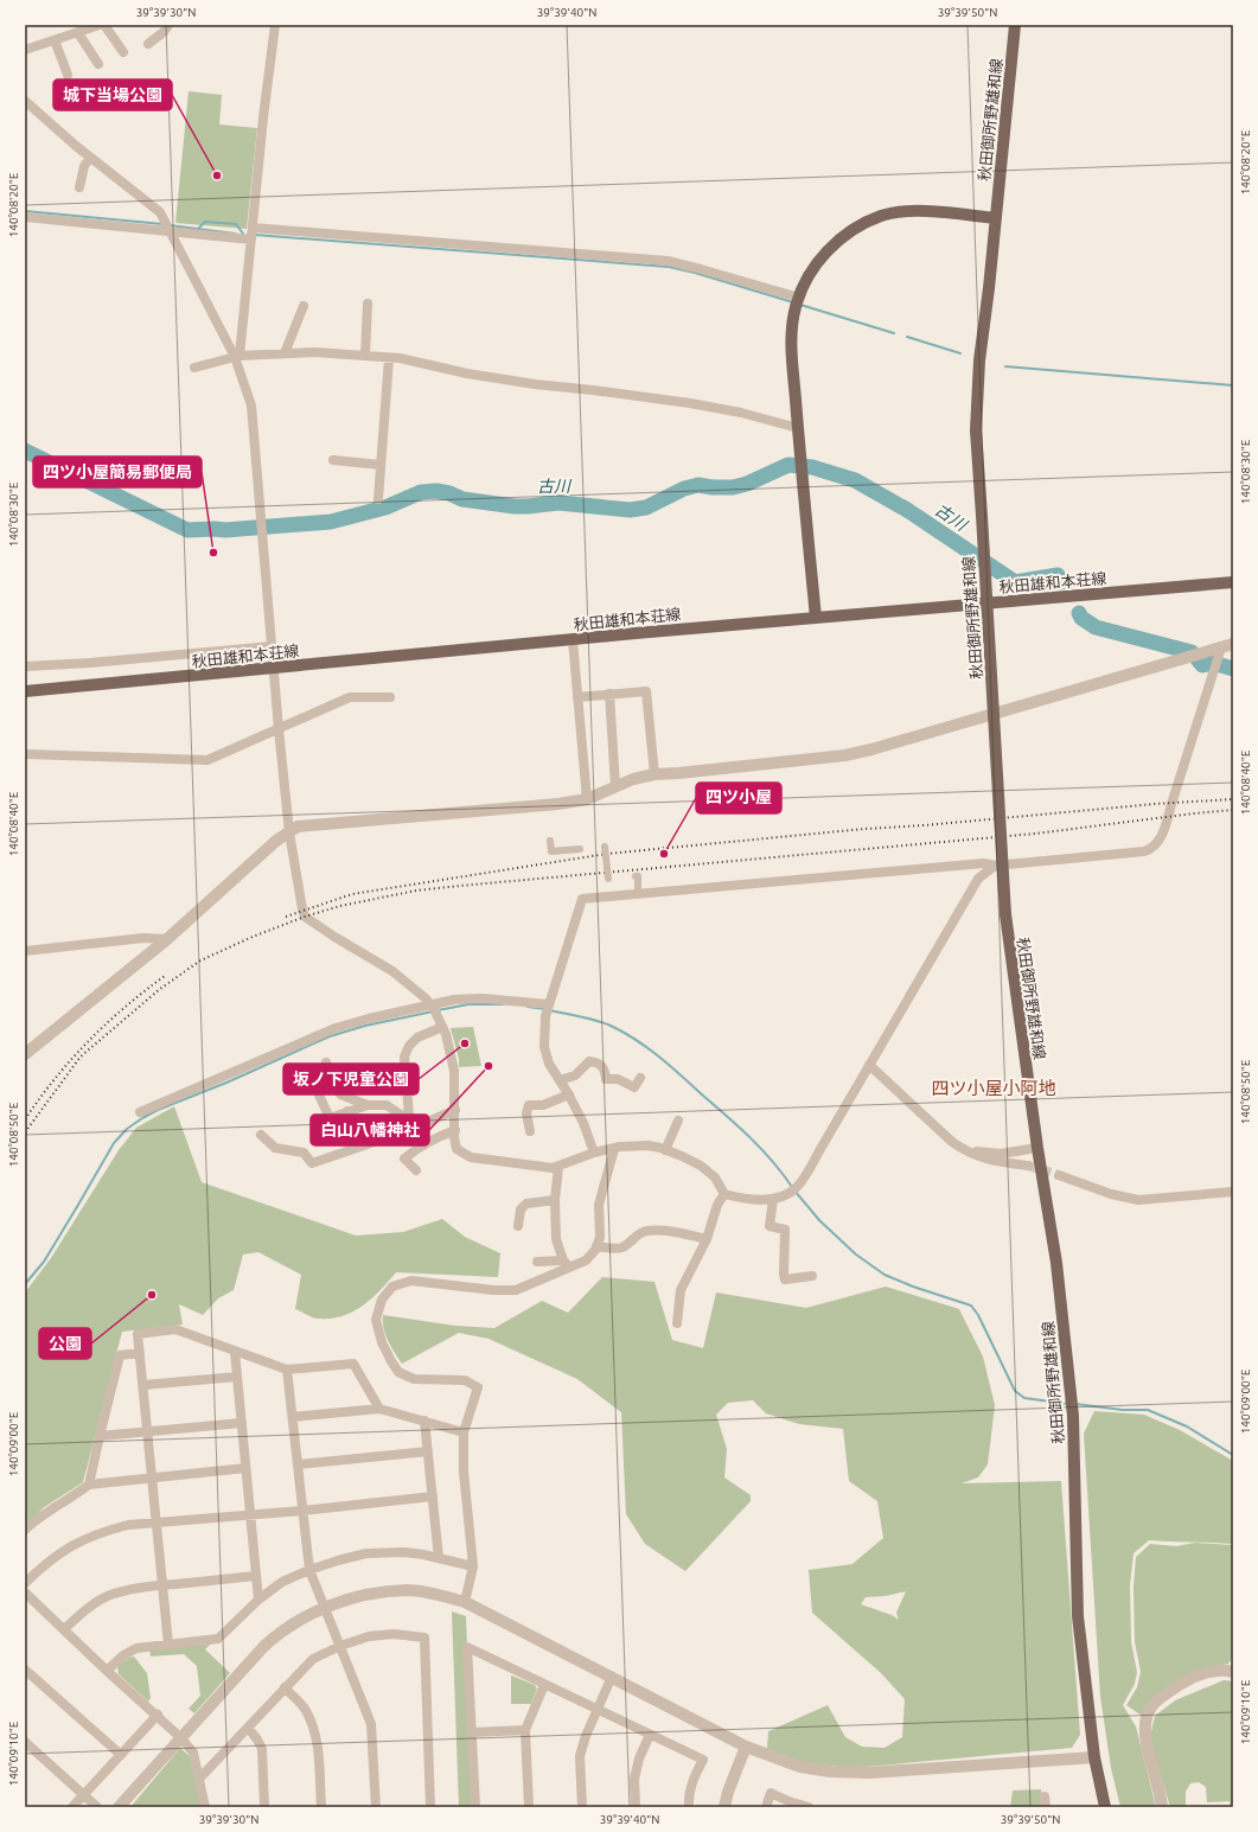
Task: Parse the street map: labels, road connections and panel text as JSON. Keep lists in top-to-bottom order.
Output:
{
  "streets": {
    "main road": ["秋田御所野雄和線", "秋田雄和本荘線"]
  },
  "districts": ["四ツ小屋小阿地"],
  "water": ["古川"],
  "places": [
    "城下当場公園",
    "四ツ小屋簡易郵便局",
    "四ツ小屋",
    "坂ノ下児童公園",
    "白山八幡神社",
    "公園"
  ],
  "coordinates": [
    "39°39'30\"N",
    "39°39'40\"N",
    "39°39'50\"N",
    "140°08'20\"E",
    "140°08'30\"E",
    "140°08'40\"E",
    "140°08'50\"E",
    "140°09'00\"E",
    "140°09'10\"E"
  ]
}
